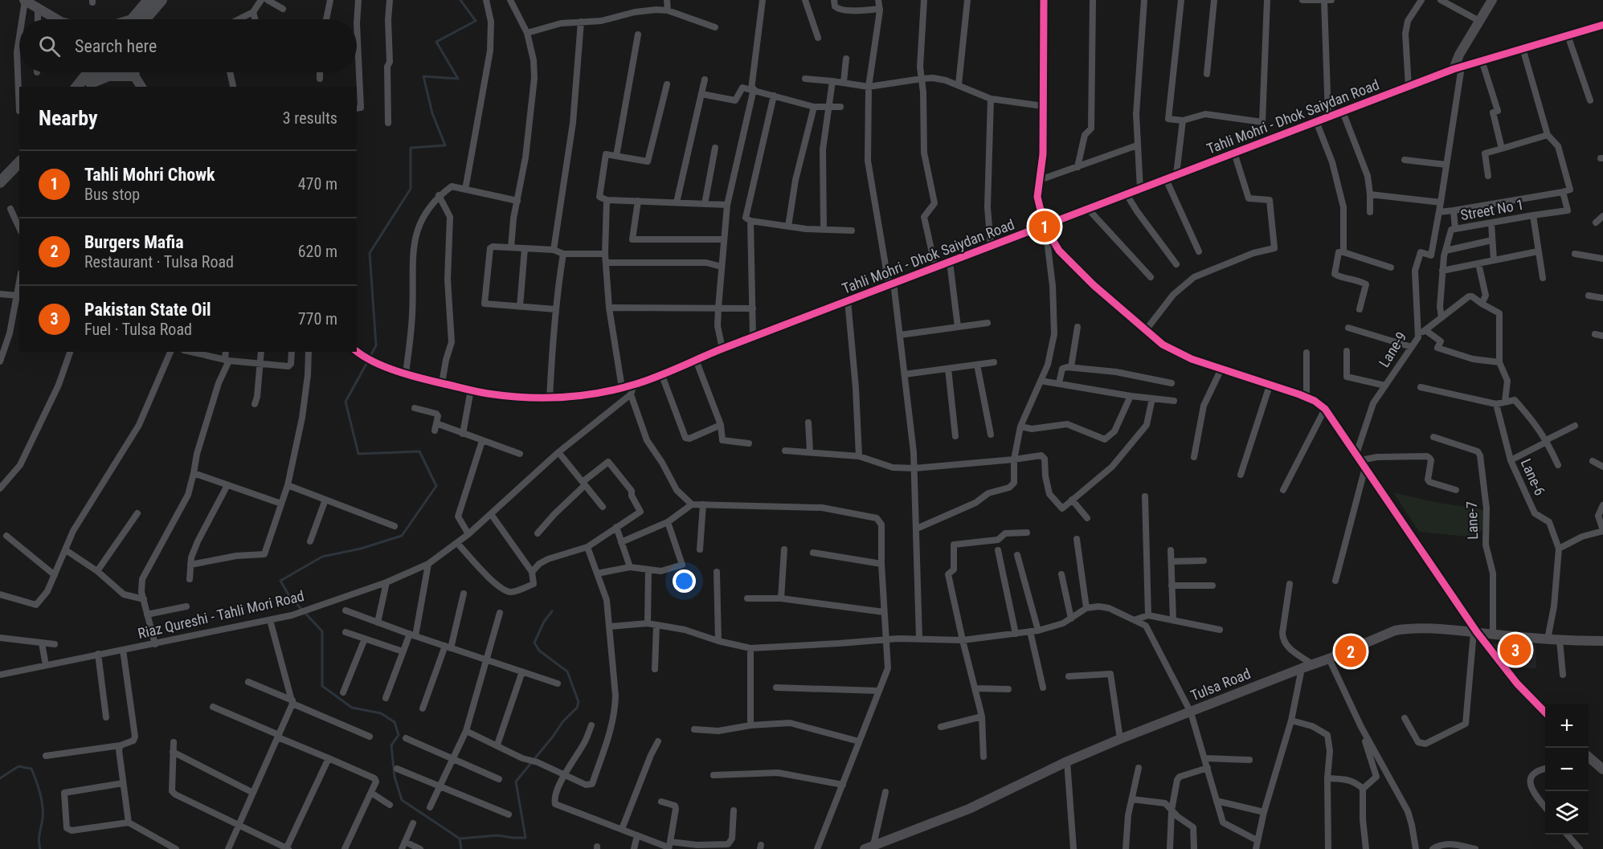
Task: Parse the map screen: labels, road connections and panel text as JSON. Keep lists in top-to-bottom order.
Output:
{
  "streets": {
    "street": [
      "Tahli Mohri - Dhok Saiydan Road",
      "Street No 1",
      "Lane-9",
      "Lane-6",
      "Lane-7",
      "Riaz Qureshi - Tahli Mori Road",
      "Tulsa Road"
    ]
  },
  "crossings": [
    ["Tahli Mohri - Dhok Saiydan Road", "Riaz Qureshi - Tahli Mori Road"],
    ["Lane-6", "Tulsa Road"],
    ["Lane-7", "Tulsa Road"]
  ],
  "page": {
    "search": "Search here",
    "heading": ["Nearby", "3 results"],
    "list": [
      {
        "mark": "1",
        "name": "Tahli Mohri Chowk",
        "note": "Bus stop",
        "value": "470 m"
      },
      {
        "mark": "2",
        "name": "Burgers Mafia",
        "note": "Restaurant · Tulsa Road",
        "value": "620 m"
      },
      {
        "mark": "3",
        "name": "Pakistan State Oil",
        "note": "Fuel · Tulsa Road",
        "value": "770 m"
      }
    ],
    "pins": ["1", "3", "2"],
    "map_buttons": ["+", "−"]
  }
}
